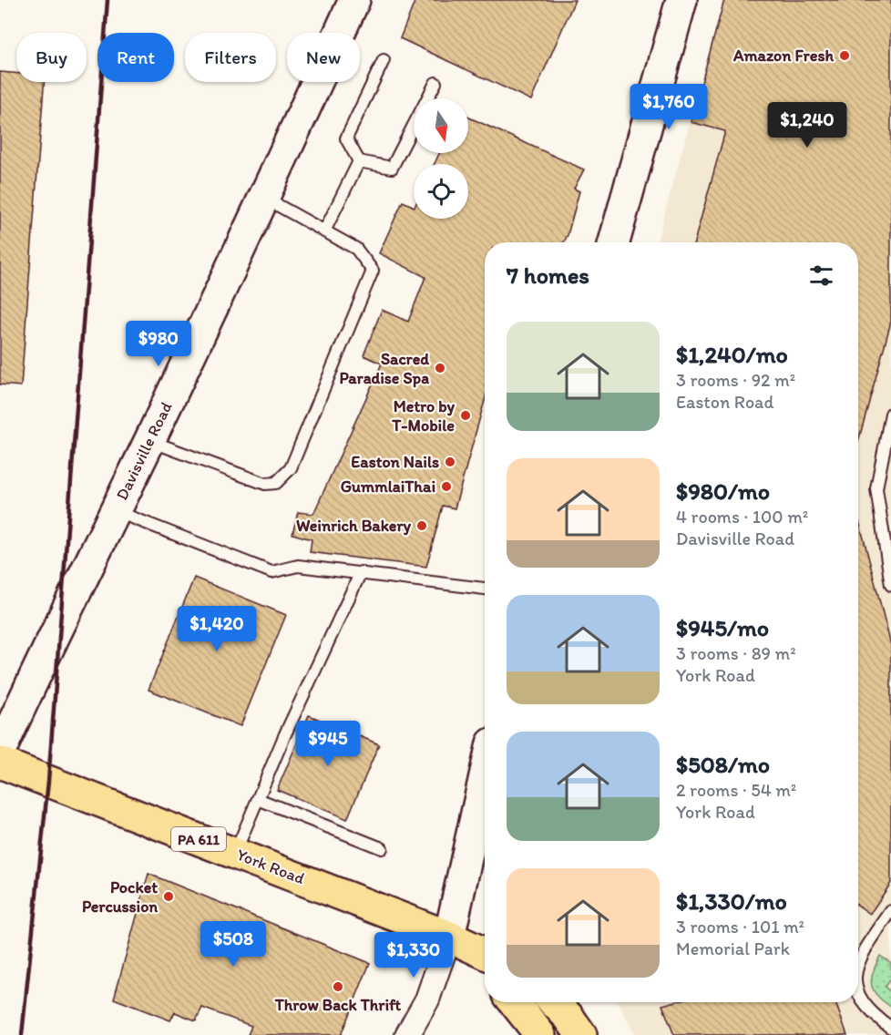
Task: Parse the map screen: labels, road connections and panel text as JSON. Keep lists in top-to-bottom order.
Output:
{
  "streets": {
    "highway": ["PA 611", "York Road"],
    "street": ["Davisville Road"]
  },
  "crossings": [
    ["PA 611", "York Road"]
  ],
  "places": [
    "Amazon Fresh",
    "Sacred Paradise Spa",
    "Metro by T-Mobile",
    "Easton Nails",
    "GummlaiThai",
    "Weinrich Bakery",
    "Pocket Percussion",
    "Throw Back Thrift"
  ],
  "north": "bottom",
  "page": {
    "chip": [
      "Buy",
      "Rent",
      "Filters",
      "New"
    ],
    "price": [
      "$1,760",
      "$1,240",
      "$980",
      "$1,420",
      "$945",
      "$508",
      "$1,330"
    ],
    "heading": "7 homes",
    "list": [
      {
        "name": "$1,240/mo",
        "note": "3 rooms · 92 m² · Easton Road"
      },
      {
        "name": "$980/mo",
        "note": "4 rooms · 100 m² · Davisville Road"
      },
      {
        "name": "$945/mo",
        "note": "3 rooms · 89 m² · York Road"
      },
      {
        "name": "$508/mo",
        "note": "2 rooms · 54 m² · York Road"
      },
      {
        "name": "$1,330/mo",
        "note": "3 rooms · 101 m² · Memorial Park"
      }
    ]
  }
}
